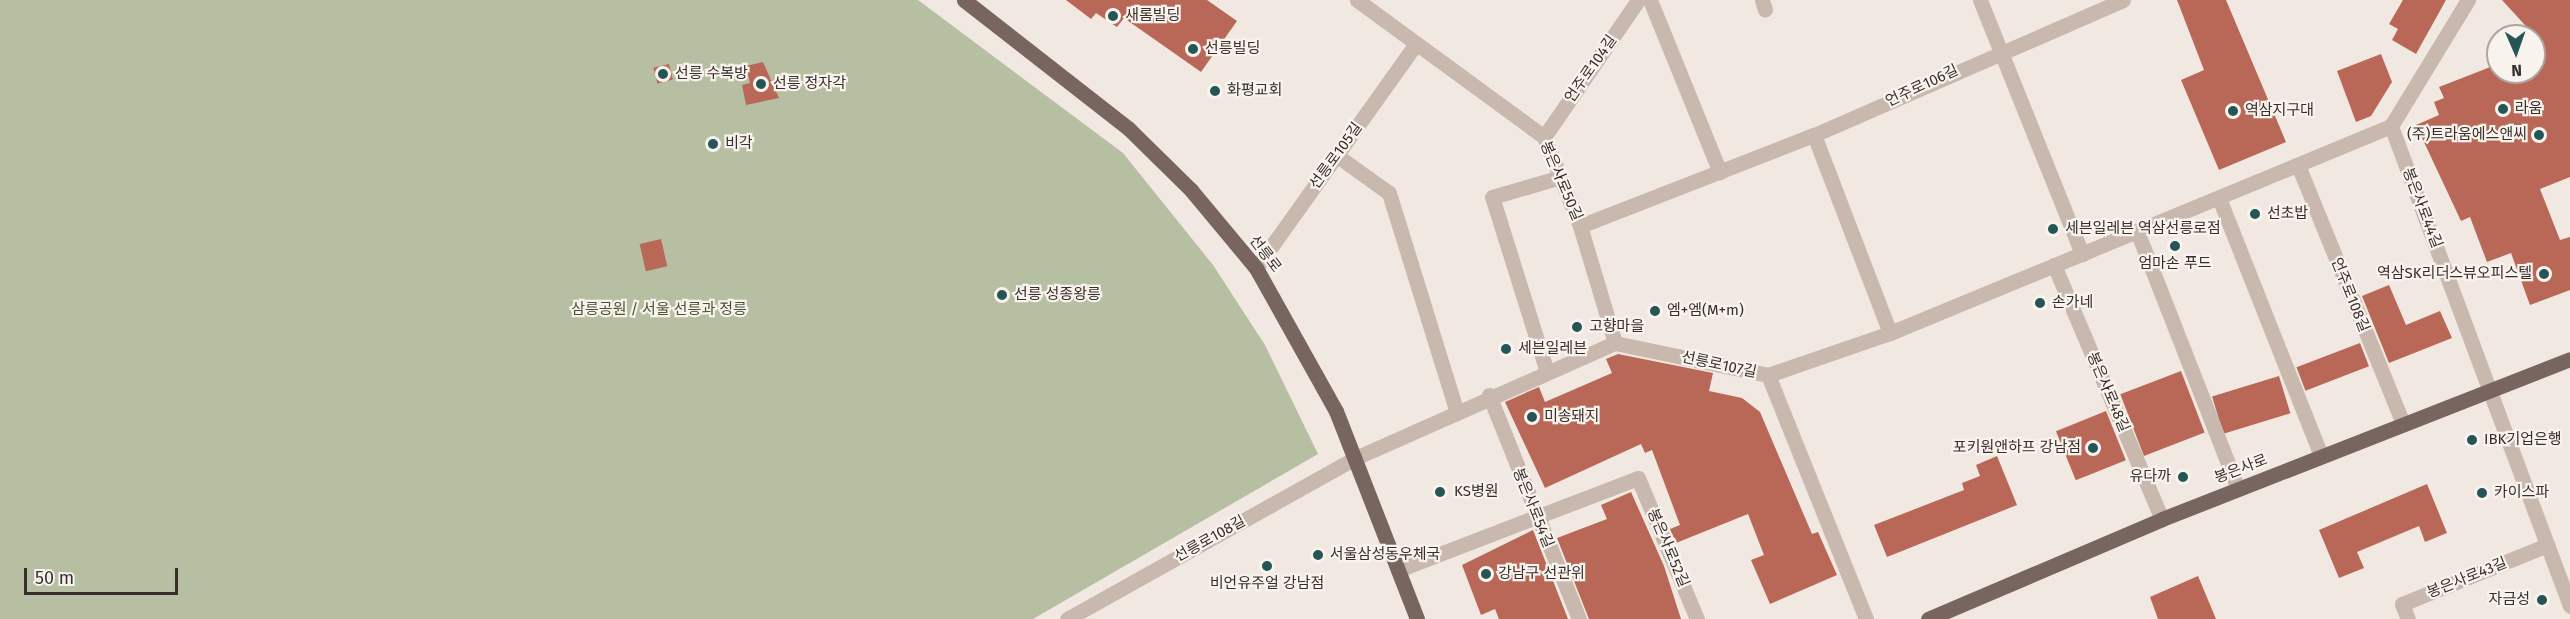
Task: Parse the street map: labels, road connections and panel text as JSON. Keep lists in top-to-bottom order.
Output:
{
  "streets": {
    "main road": ["선릉로", "봉은사로"],
    "street": [
      "언주로104길",
      "언주로106길",
      "선릉로105길",
      "봉은사로50길",
      "봉은사로44길",
      "언주로108길",
      "선릉로107길",
      "봉은사로48길",
      "봉은사로54길",
      "선릉로108길",
      "봉은사로52길",
      "봉은사로43길"
    ]
  },
  "crossings": [
    ["언주로104길", "봉은사로50길"],
    ["언주로106길", "봉은사로50길"],
    ["선릉로105길", "봉은사로50길"],
    ["선릉로105길", "선릉로"],
    ["봉은사로50길", "선릉로107길"],
    ["봉은사로44길", "봉은사로"],
    ["선릉로", "선릉로108길"],
    ["언주로108길", "봉은사로"],
    ["선릉로107길", "봉은사로48길"],
    ["봉은사로48길", "봉은사로"],
    ["봉은사로54길", "봉은사로52길"]
  ],
  "parks": ["삼릉공원 / 서울 선릉과 정릉"],
  "places": [
    "새롬빌딩",
    "선릉빌딩",
    "선릉 수복방",
    "선릉 정자각",
    "화평교회",
    "라움",
    "역삼지구대",
    "(주)트라움에스앤씨",
    "비각",
    "선초밥",
    "세븐일레븐 역삼선릉로점",
    "엄마손 푸드",
    "역삼SK리더스뷰오피스텔",
    "선릉 성종왕릉",
    "손가네",
    "엠+엠(M+m)",
    "고향마을",
    "세븐일레븐",
    "미송돼지",
    "IBK기업은행",
    "포키원앤하프 강남점",
    "유다까",
    "KS병원",
    "카이스파",
    "서울삼성동우체국",
    "비언유주얼 강남점",
    "강남구 선관위",
    "자금성"
  ],
  "scale_bar": "50 m",
  "north": "bottom"
}
